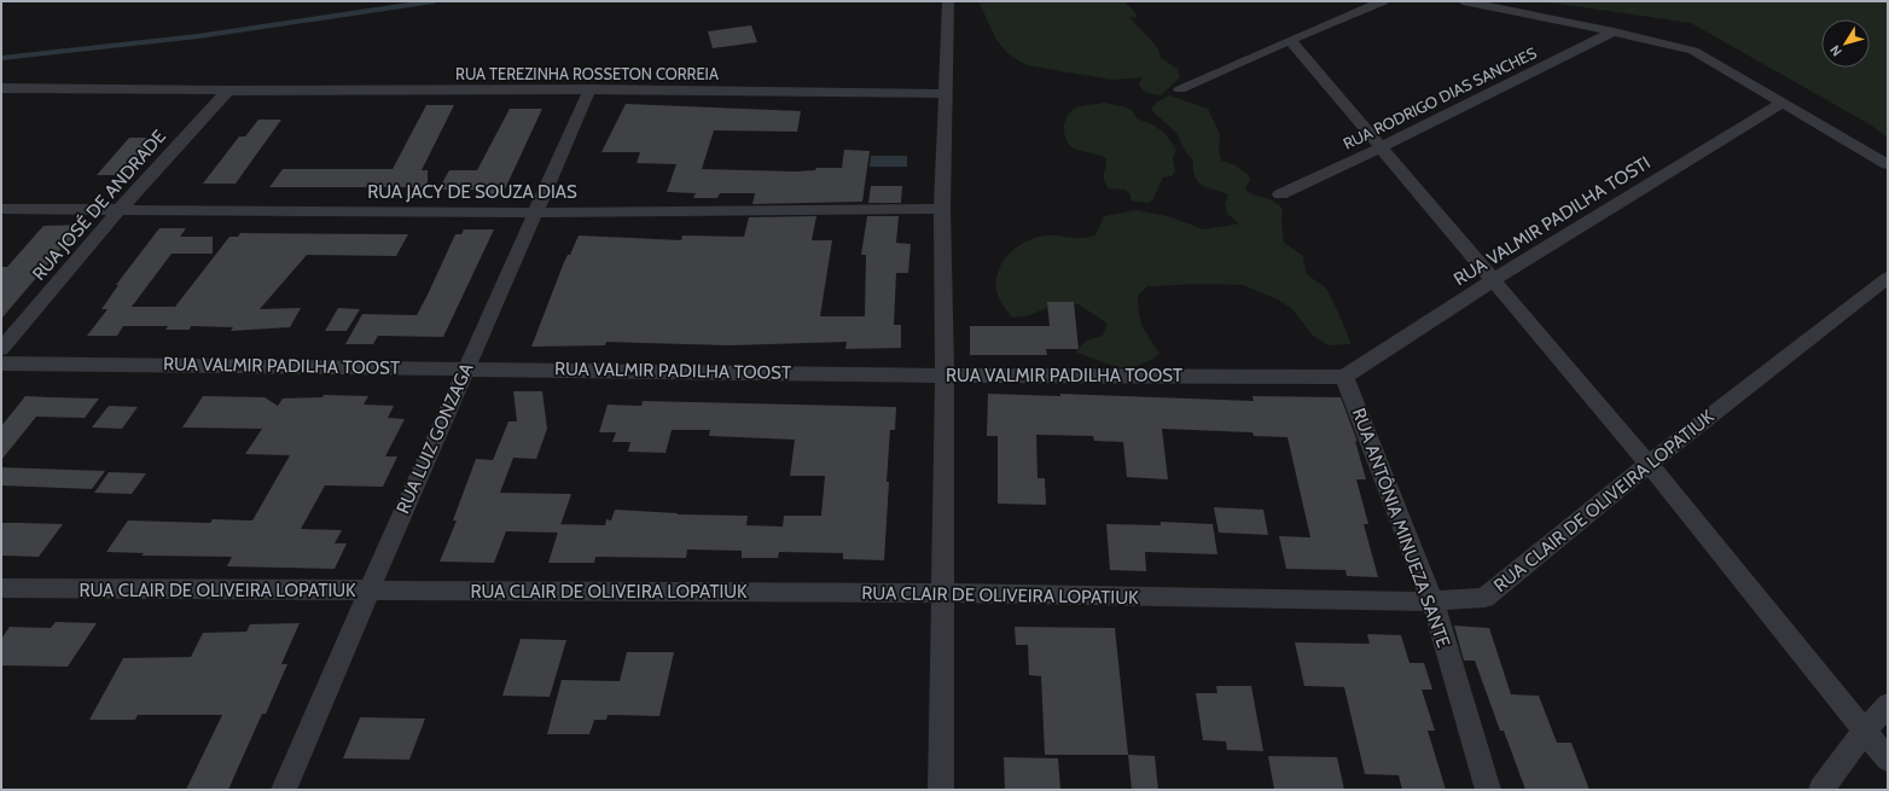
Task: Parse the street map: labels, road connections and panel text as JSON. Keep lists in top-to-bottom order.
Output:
{
  "streets": {
    "street": [
      "RUA TEREZINHA ROSSETON CORREIA",
      "RUA RODRIGO DIAS SANCHES",
      "RUA JACY DE SOUZA DIAS",
      "RUA JOSÉ DE ANDRADE",
      "RUA VALMIR PADILHA TOSTI",
      "RUA VALMIR PADILHA TOOST",
      "RUA LUIZ GONZAGA",
      "RUA CLAIR DE OLIVEIRA LOPATIUK",
      "RUA ANTÔNIA MINUEZA SANTE"
    ]
  },
  "crossings": [
    ["RUA TEREZINHA ROSSETON CORREIA", "RUA JOSÉ DE ANDRADE"],
    ["RUA TEREZINHA ROSSETON CORREIA", "RUA LUIZ GONZAGA"],
    ["RUA JACY DE SOUZA DIAS", "RUA JOSÉ DE ANDRADE"],
    ["RUA JACY DE SOUZA DIAS", "RUA LUIZ GONZAGA"],
    ["RUA VALMIR PADILHA TOSTI", "RUA VALMIR PADILHA TOOST"],
    ["RUA VALMIR PADILHA TOSTI", "RUA ANTÔNIA MINUEZA SANTE"],
    ["RUA VALMIR PADILHA TOOST", "RUA LUIZ GONZAGA"],
    ["RUA VALMIR PADILHA TOOST", "RUA ANTÔNIA MINUEZA SANTE"],
    ["RUA LUIZ GONZAGA", "RUA CLAIR DE OLIVEIRA LOPATIUK"],
    ["RUA CLAIR DE OLIVEIRA LOPATIUK", "RUA ANTÔNIA MINUEZA SANTE"]
  ],
  "north": "bottom left"
}
